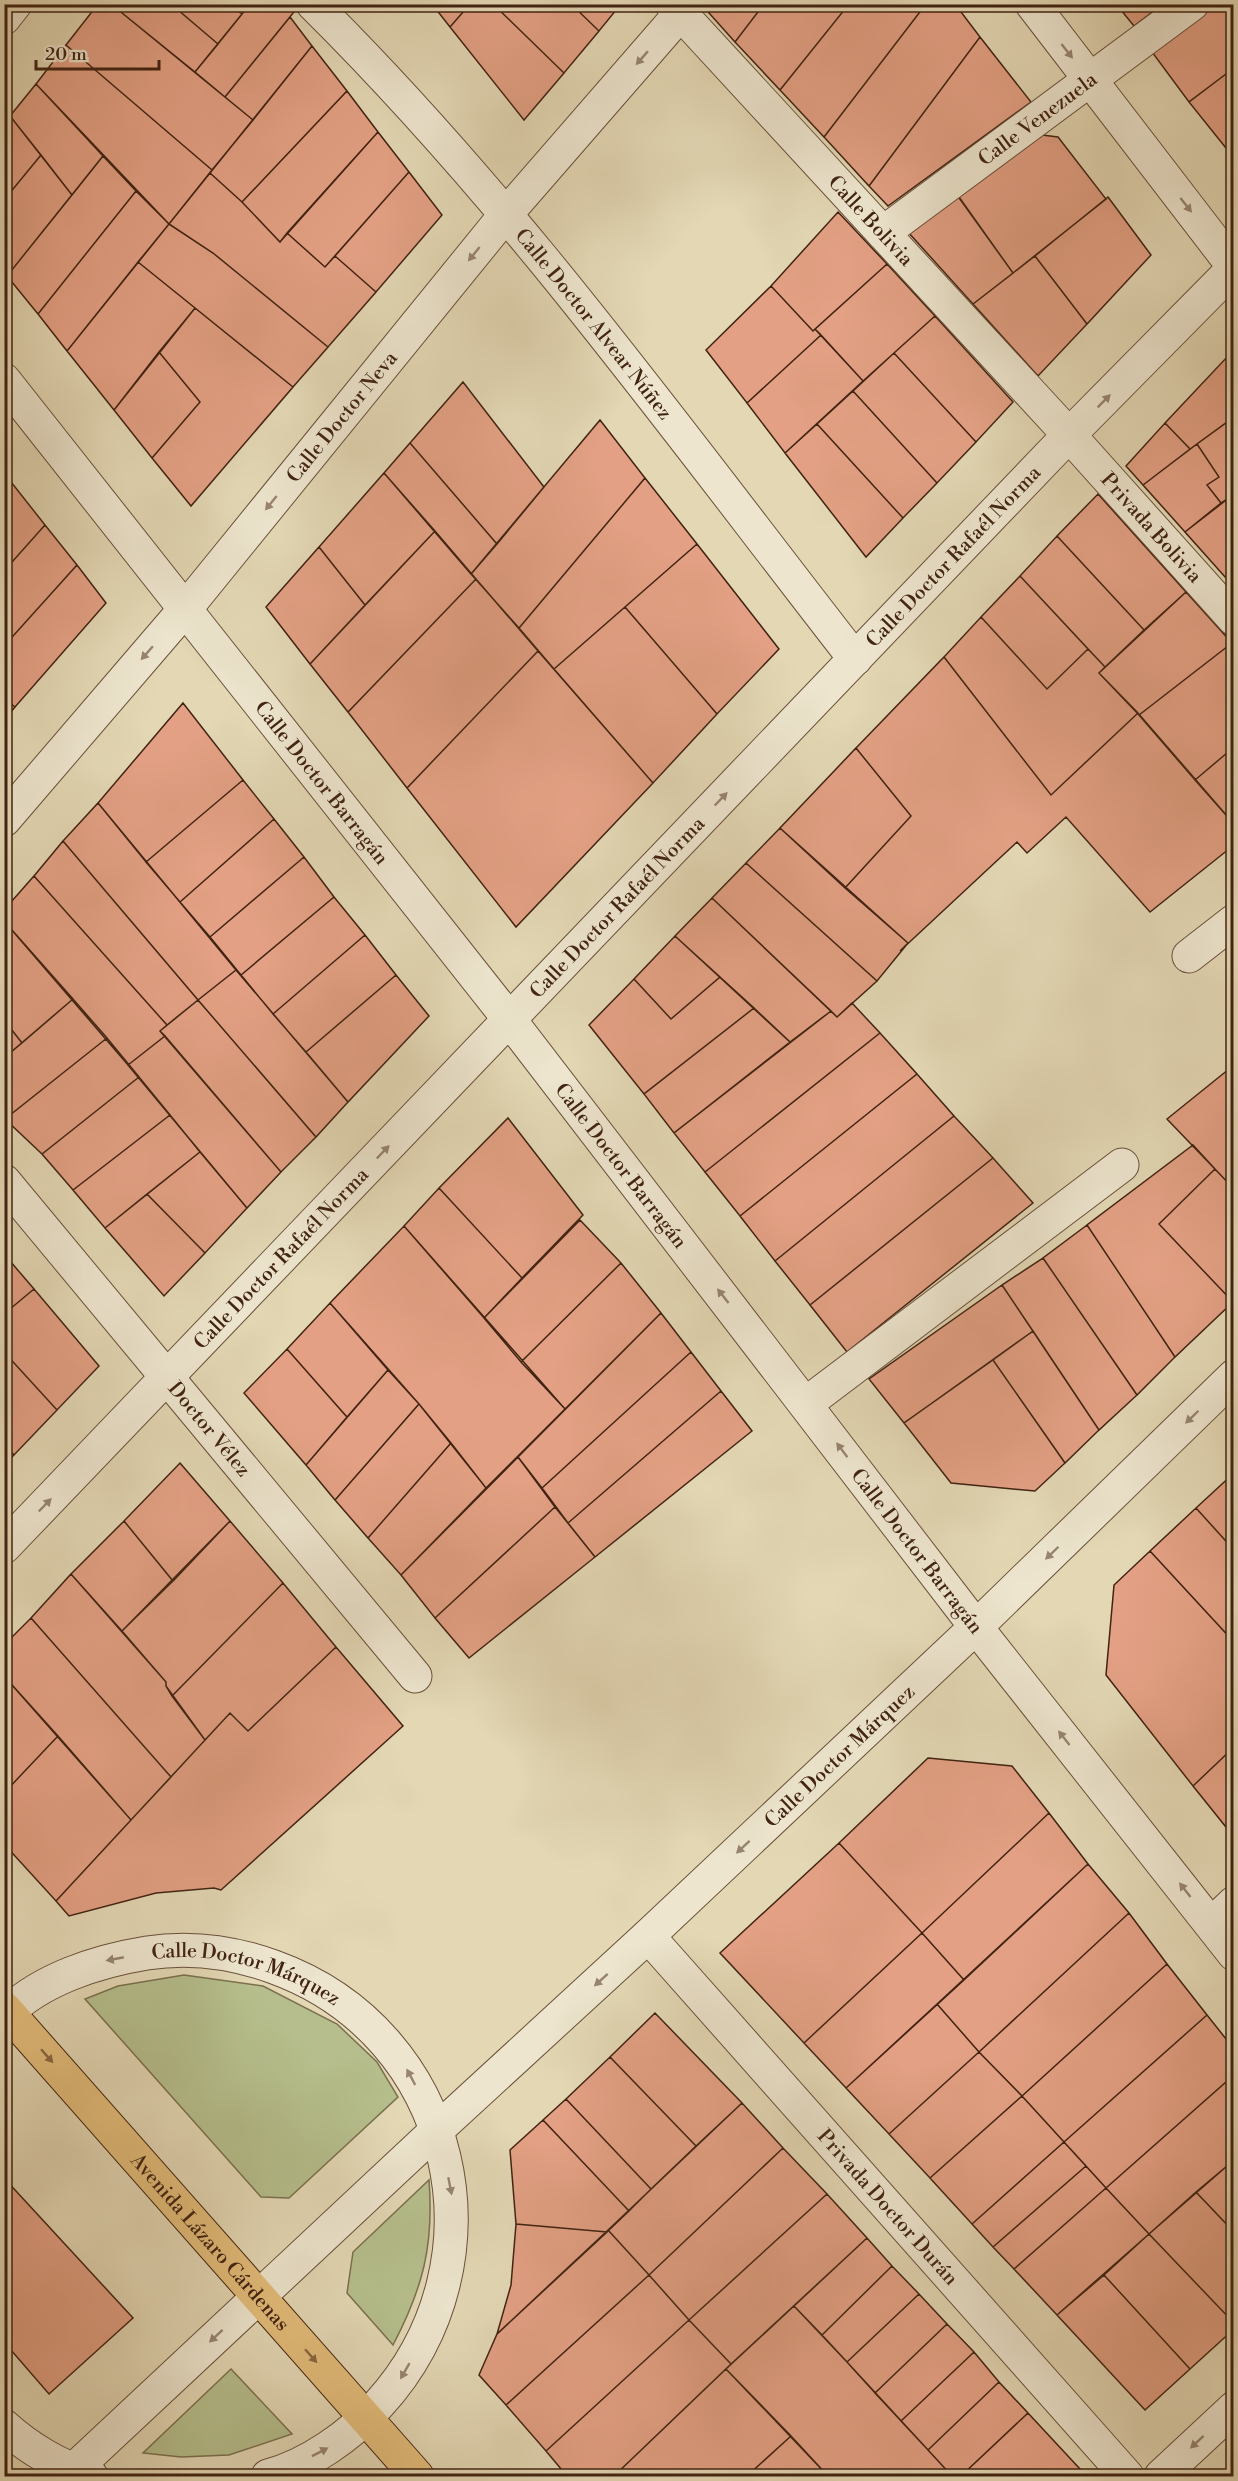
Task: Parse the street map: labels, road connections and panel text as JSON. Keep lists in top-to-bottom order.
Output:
{
  "streets": {
    "main road": ["Avenida Lázaro Cárdenas"],
    "street": [
      "Calle Venezuela",
      "Calle Bolivia",
      "Calle Doctor Alvear Núñez",
      "Calle Doctor Neva",
      "Privada Bolivia",
      "Calle Doctor Rafaél Norma",
      "Calle Doctor Barragán",
      "Doctor Vélez",
      "Calle Doctor Márquez",
      "Privada Doctor Durán"
    ]
  },
  "crossings": [
    ["Calle Venezuela", "Calle Bolivia"],
    ["Calle Bolivia", "Calle Doctor Neva"],
    ["Calle Bolivia", "Privada Bolivia"],
    ["Calle Bolivia", "Calle Doctor Rafaél Norma"],
    ["Calle Doctor Alvear Núñez", "Calle Doctor Neva"],
    ["Calle Doctor Alvear Núñez", "Calle Doctor Rafaél Norma"],
    ["Calle Doctor Neva", "Calle Doctor Barragán"],
    ["Privada Bolivia", "Calle Doctor Rafaél Norma"],
    ["Calle Doctor Rafaél Norma", "Calle Doctor Barragán"],
    ["Calle Doctor Rafaél Norma", "Doctor Vélez"],
    ["Calle Doctor Barragán", "Calle Doctor Márquez"],
    ["Calle Doctor Márquez", "Privada Doctor Durán"],
    ["Calle Doctor Márquez", "Avenida Lázaro Cárdenas"]
  ],
  "one_way": [
    "Calle Doctor Neva",
    "Calle Doctor Rafaél Norma",
    "Calle Doctor Barragán",
    "Avenida Lázaro Cárdenas"
  ],
  "scale_bar": "20 m"
}
